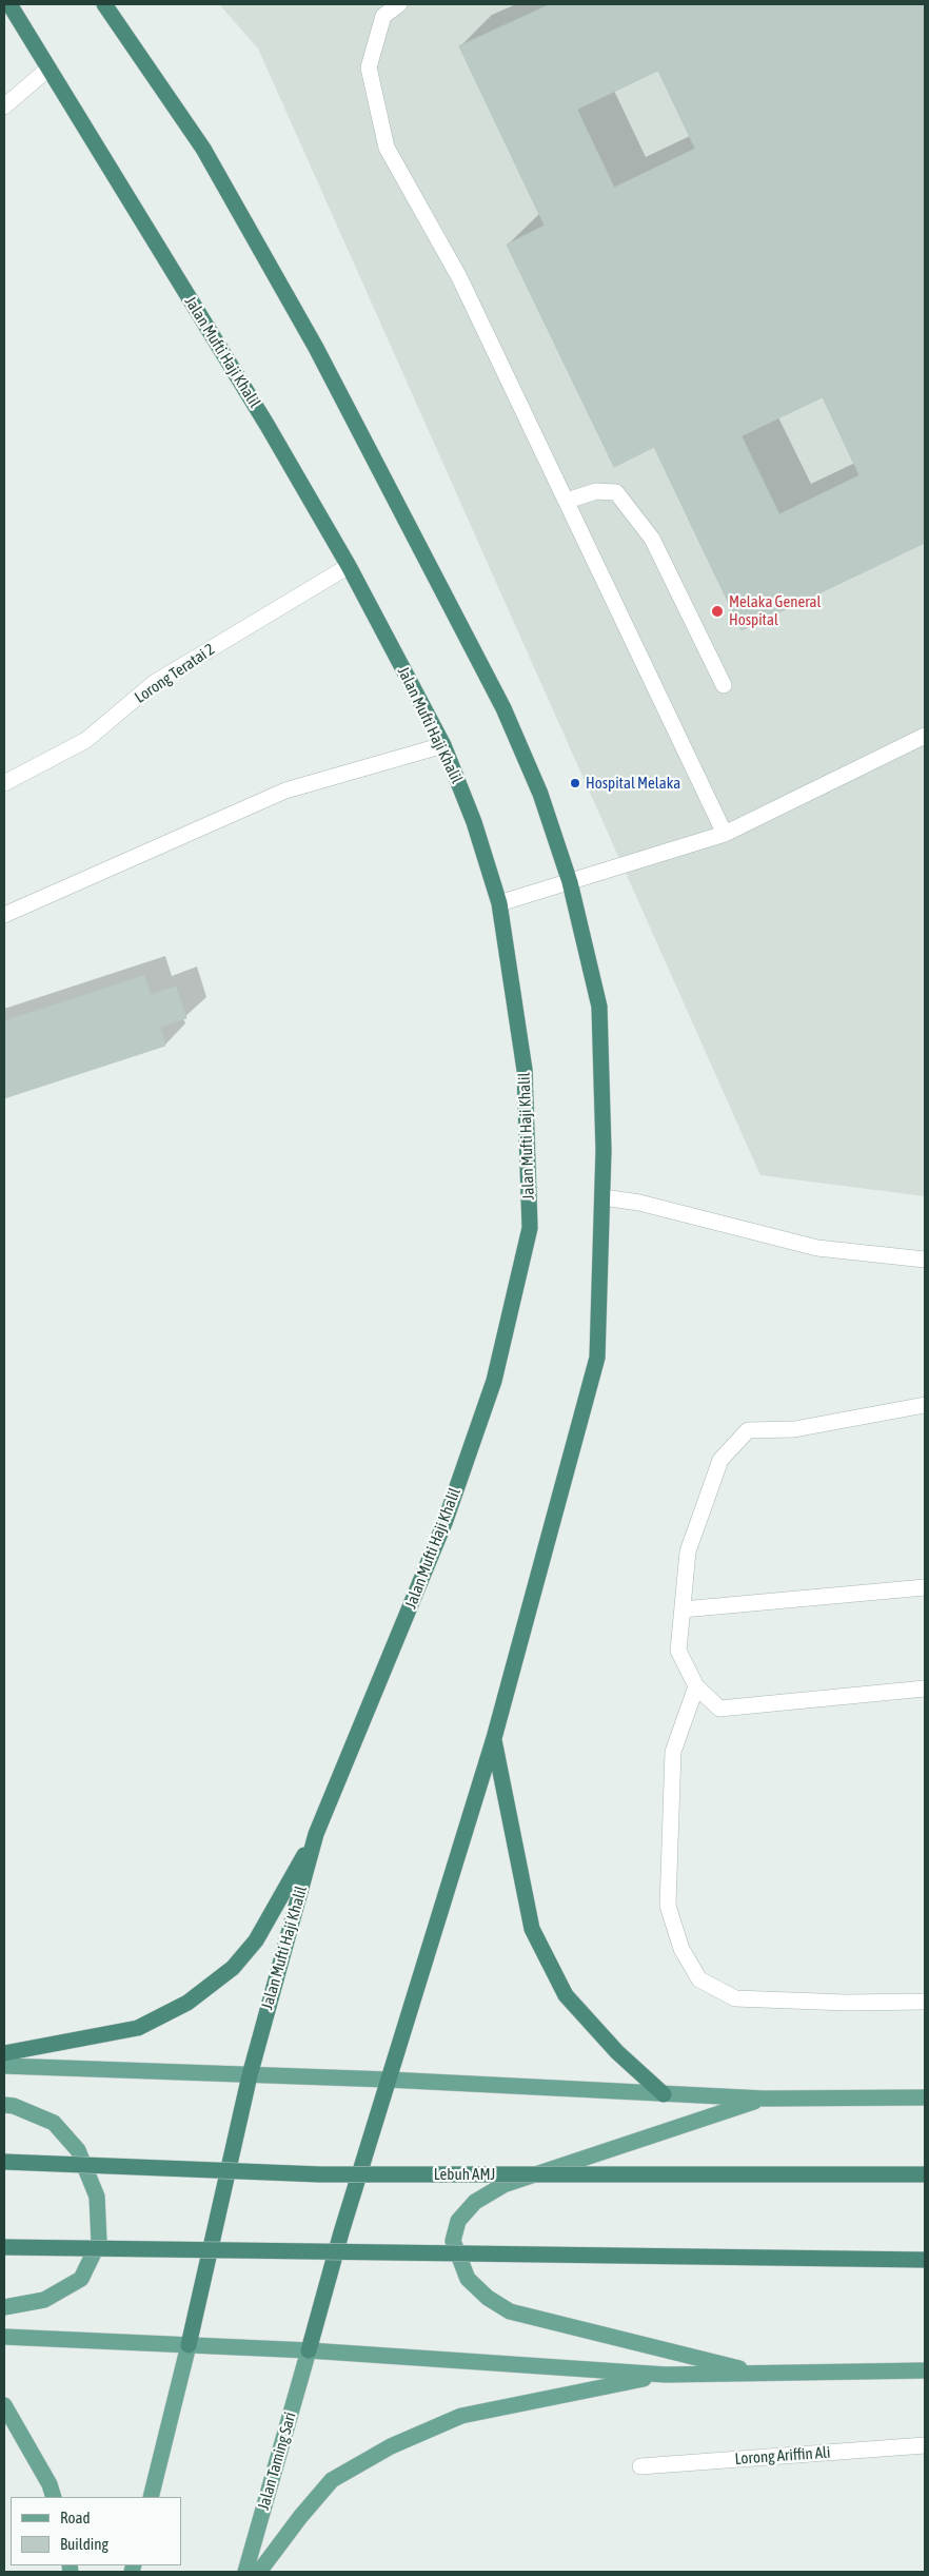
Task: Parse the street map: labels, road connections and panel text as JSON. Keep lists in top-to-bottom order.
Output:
{
  "streets": {
    "highway": ["Jalan Mufti Haji Khalil", "Lebuh AMJ"],
    "main road": ["Jalan Taming Sari"],
    "street": ["Lorong Teratai 2", "Lorong Ariffin Ali"]
  },
  "crossings": [
    ["Jalan Mufti Haji Khalil", "Lorong Teratai 2"]
  ],
  "places": ["Melaka General Hospital", "Hospital Melaka"],
  "legend": ["Road", "Building"]
}
